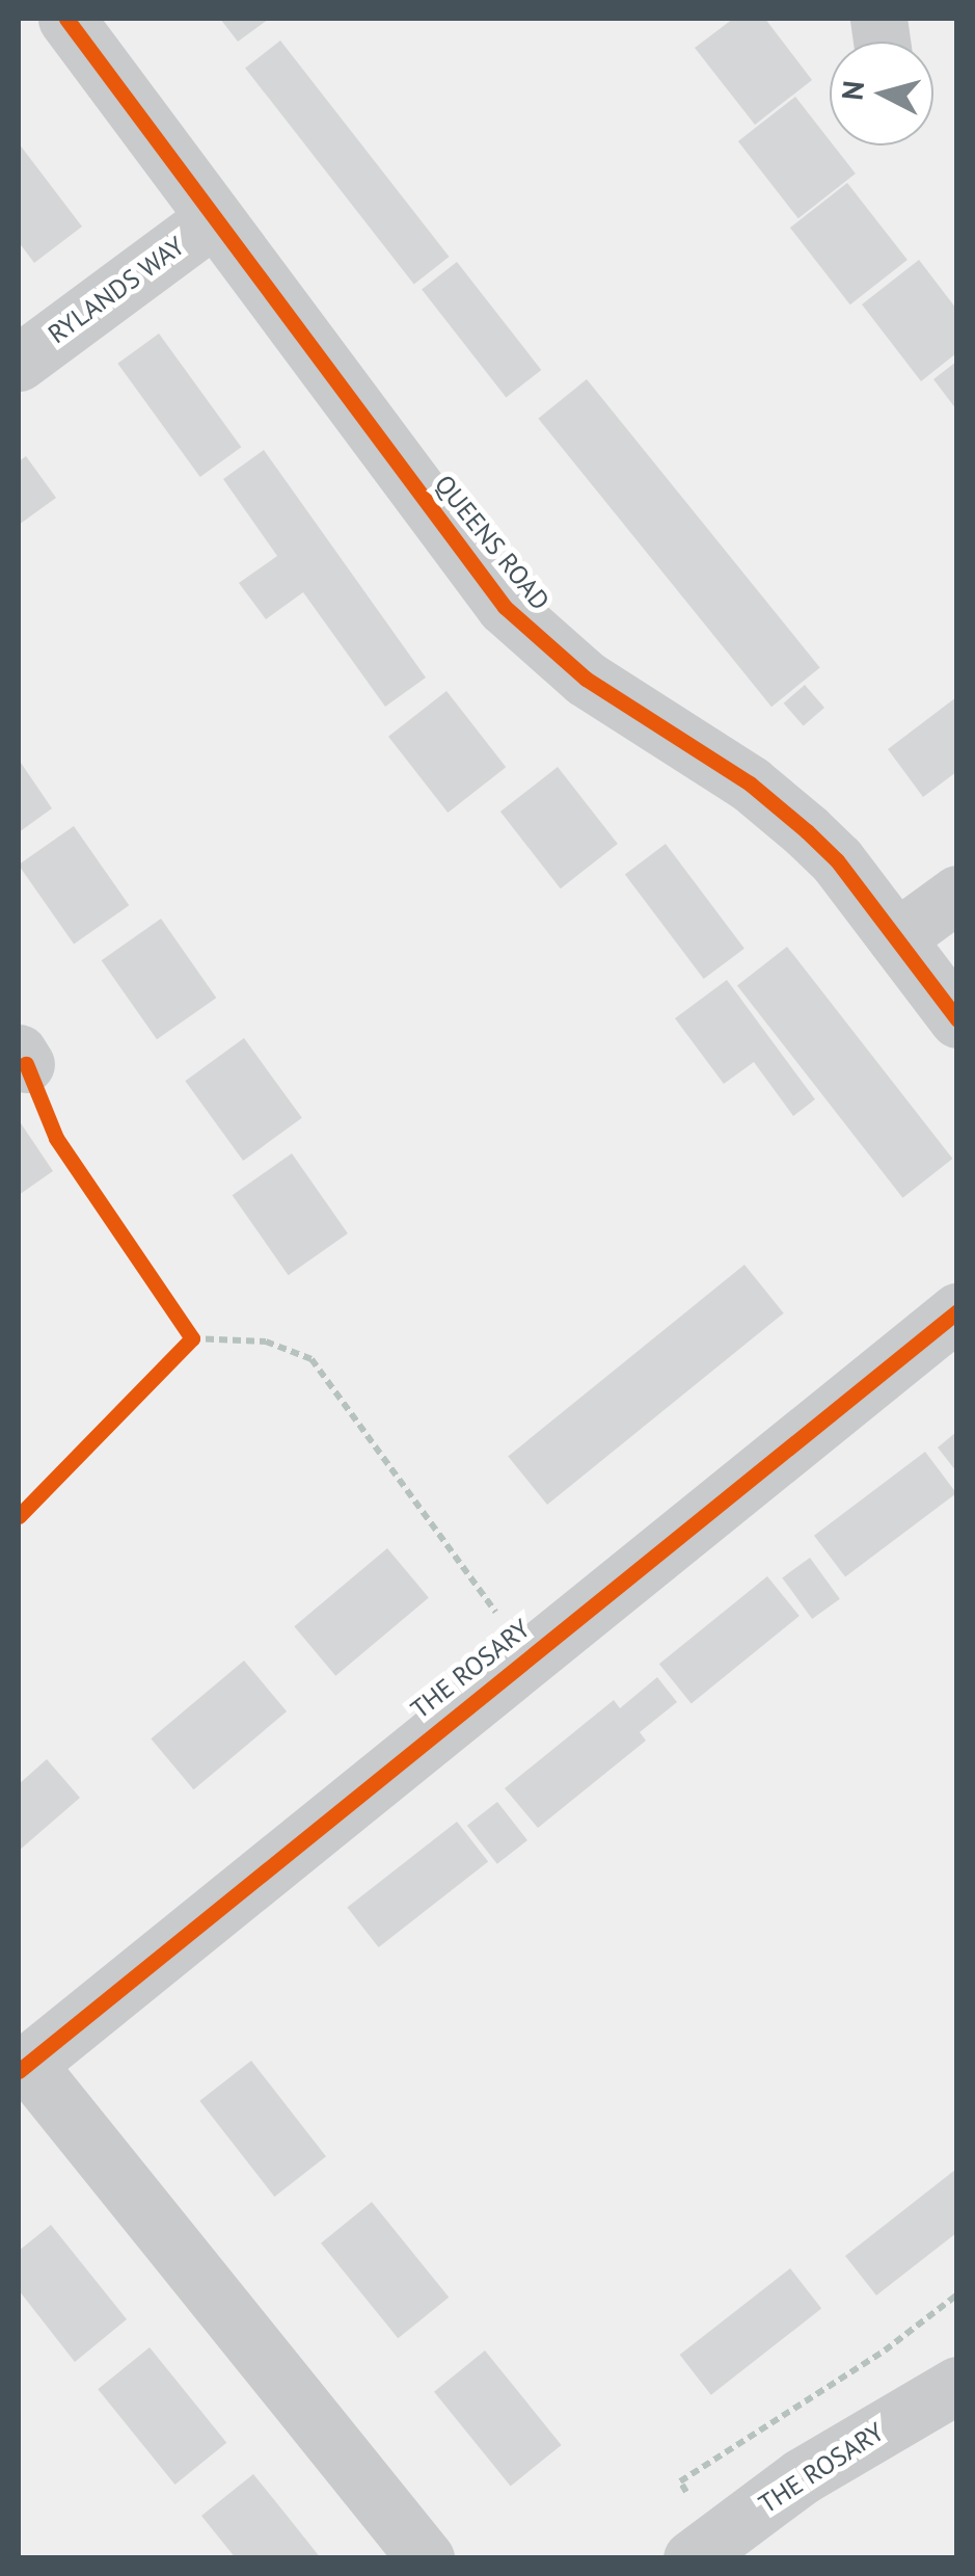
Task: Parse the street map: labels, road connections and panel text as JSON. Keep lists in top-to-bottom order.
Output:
{
  "streets": {
    "street": ["RYLANDS WAY", "QUEENS ROAD", "THE ROSARY"]
  },
  "crossings": [
    ["RYLANDS WAY", "QUEENS ROAD"]
  ],
  "north": "left"
}
